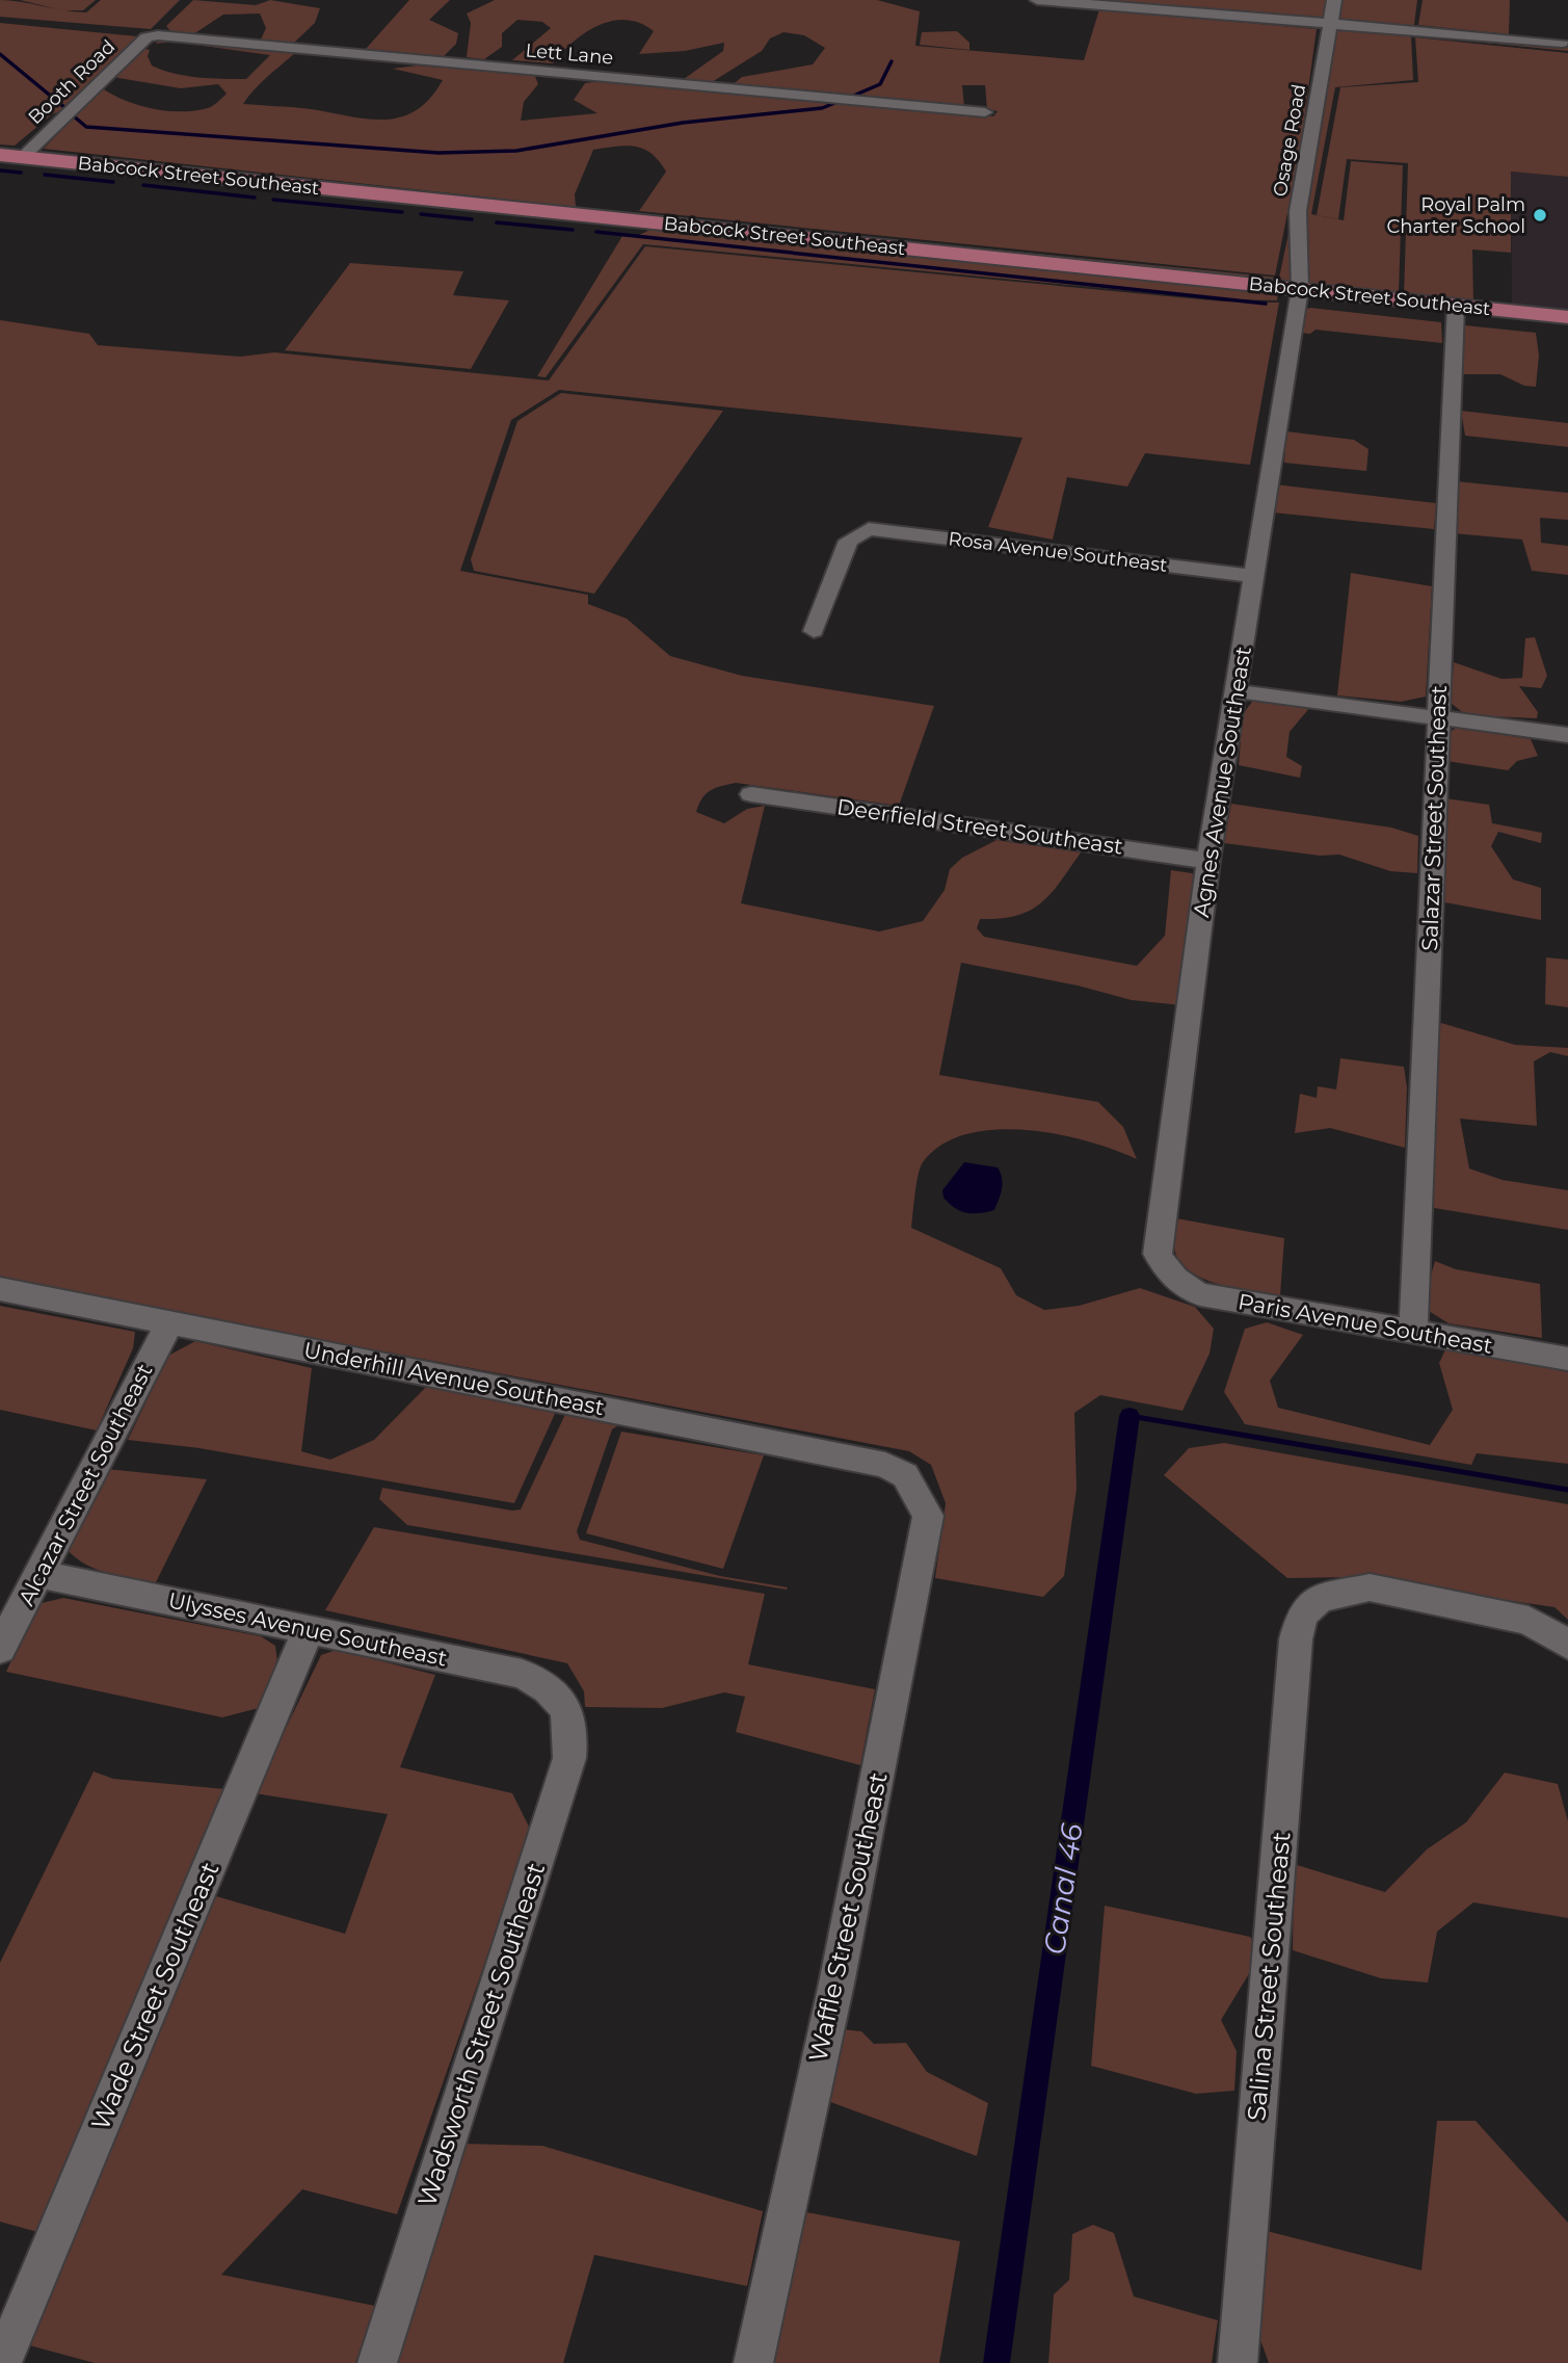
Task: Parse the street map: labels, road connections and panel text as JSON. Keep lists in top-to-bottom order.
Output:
{
  "streets": {
    "main road": ["Babcock Street Southeast"],
    "street": [
      "Lett Lane",
      "Booth Road",
      "Osage Road",
      "Rosa Avenue Southeast",
      "Agnes Avenue Southeast",
      "Salazar Street Southeast",
      "Deerfield Street Southeast",
      "Paris Avenue Southeast",
      "Underhill Avenue Southeast",
      "Alcazar Street Southeast",
      "Ulysses Avenue Southeast",
      "Waffle Street Southeast",
      "Salina Street Southeast",
      "Wade Street Southeast",
      "Wadsworth Street Southeast"
    ]
  },
  "crossings": [
    ["Lett Lane", "Booth Road"],
    ["Booth Road", "Babcock Street Southeast"],
    ["Osage Road", "Babcock Street Southeast"],
    ["Osage Road", "Agnes Avenue Southeast"],
    ["Babcock Street Southeast", "Agnes Avenue Southeast"],
    ["Babcock Street Southeast", "Salazar Street Southeast"],
    ["Rosa Avenue Southeast", "Agnes Avenue Southeast"],
    ["Agnes Avenue Southeast", "Deerfield Street Southeast"],
    ["Agnes Avenue Southeast", "Paris Avenue Southeast"],
    ["Salazar Street Southeast", "Paris Avenue Southeast"],
    ["Underhill Avenue Southeast", "Alcazar Street Southeast"],
    ["Underhill Avenue Southeast", "Waffle Street Southeast"],
    ["Alcazar Street Southeast", "Ulysses Avenue Southeast"],
    ["Ulysses Avenue Southeast", "Wade Street Southeast"],
    ["Ulysses Avenue Southeast", "Wadsworth Street Southeast"]
  ],
  "water": ["Canal 46"],
  "places": ["Royal Palm Charter School"]
}
